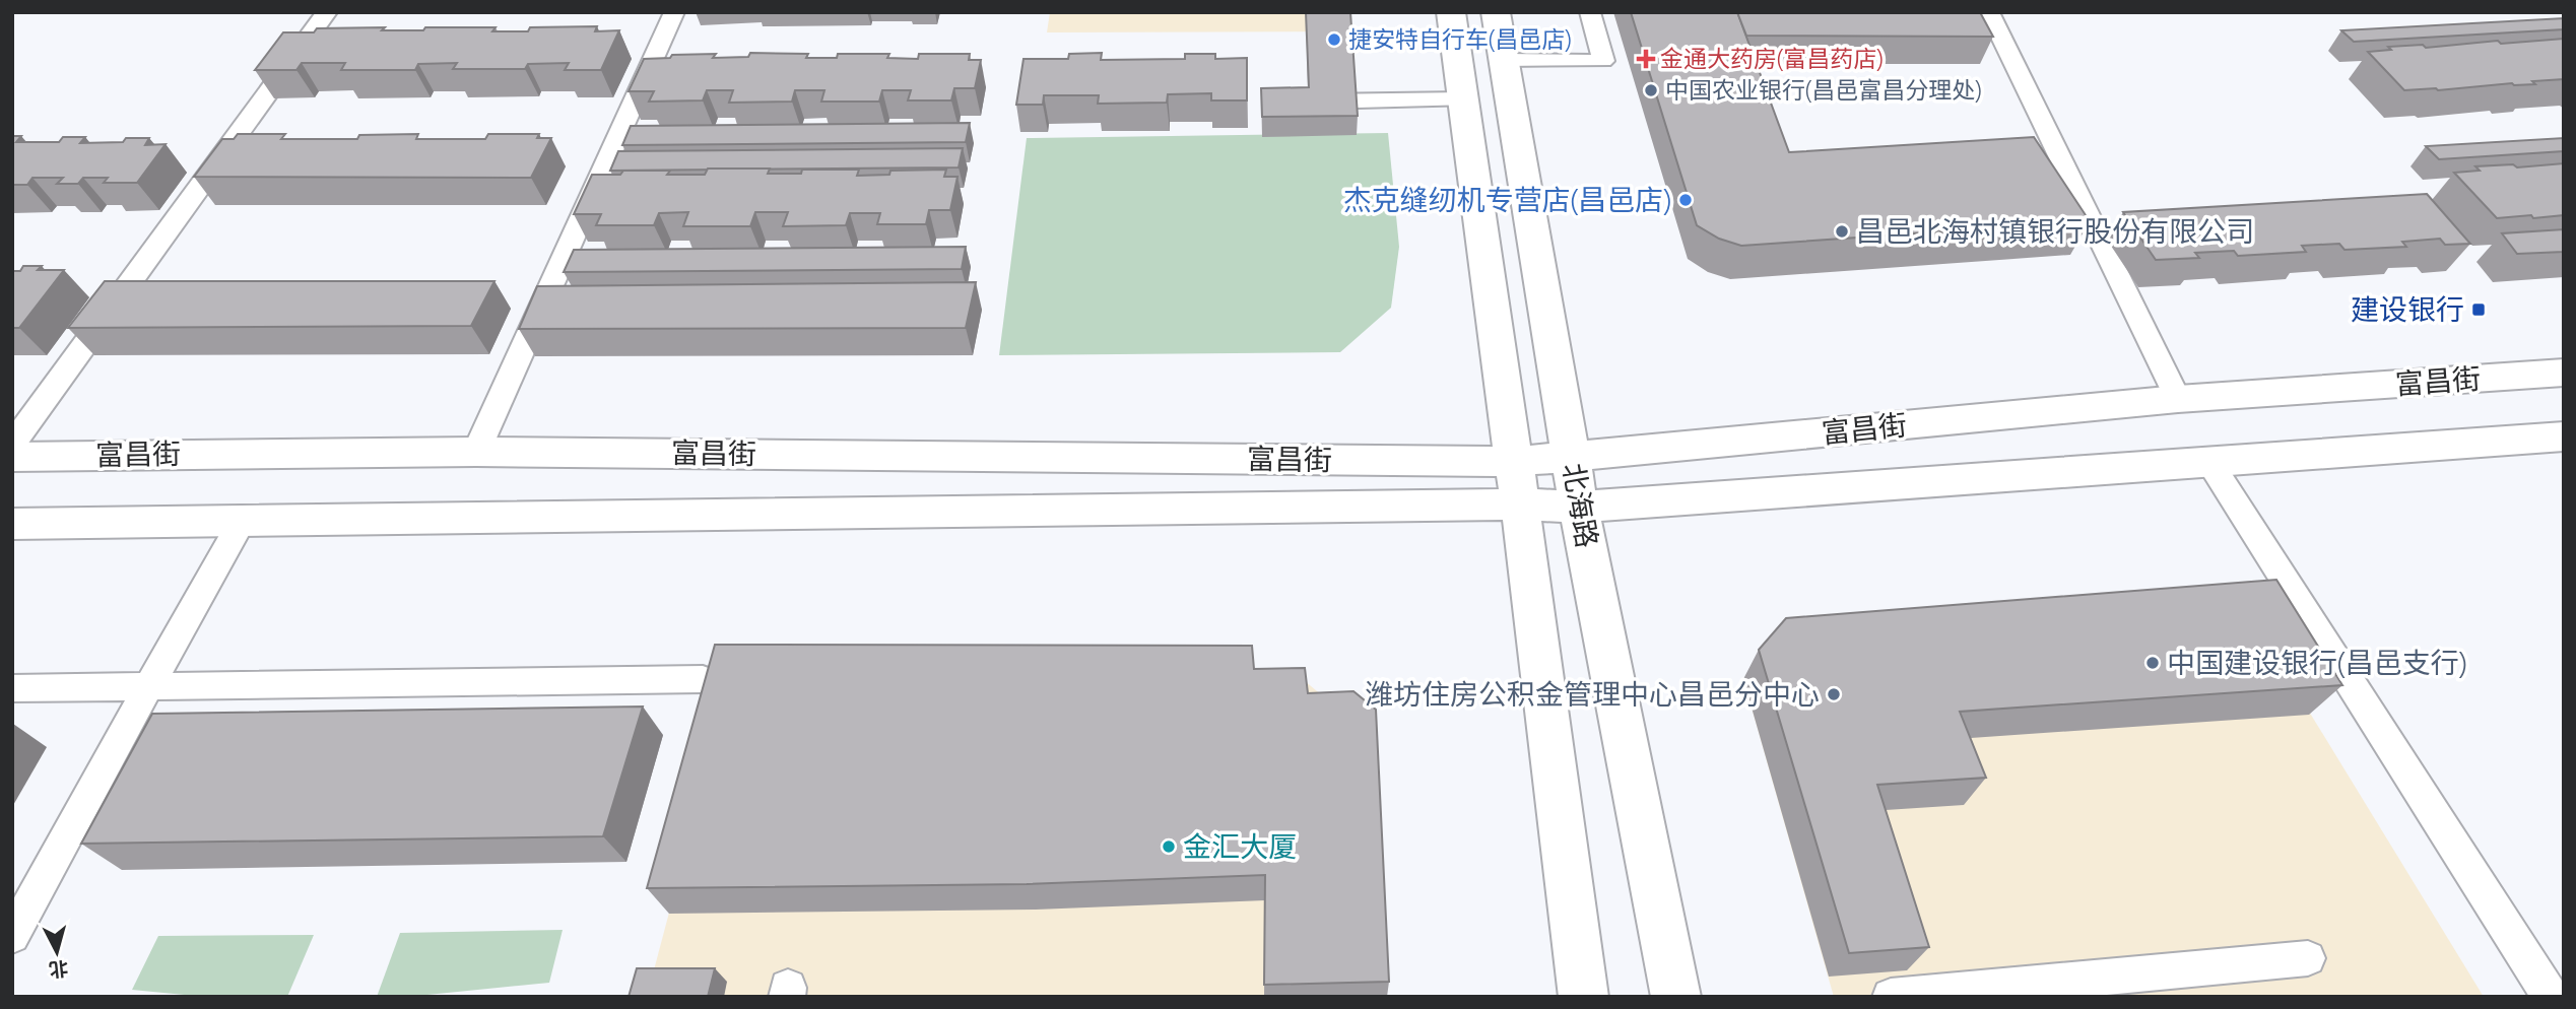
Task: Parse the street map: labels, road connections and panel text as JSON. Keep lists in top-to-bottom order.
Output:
{
  "streets": {
    "main road": ["富昌街", "北海路"]
  },
  "crossings": [
    ["富昌街", "北海路"]
  ],
  "places": {
    "other": [
      "捷安特自行车(昌邑店)",
      "中国农业银行(昌邑富昌分理处)",
      "杰克缝纫机专营店(昌邑店)",
      "昌邑北海村镇银行股份有限公司",
      "中国建设银行(昌邑支行)",
      "潍坊住房公积金管理中心昌邑分中心",
      "金汇大厦"
    ],
    "health": ["金通大药房(富昌药店)"],
    "transit": ["建设银行"]
  },
  "north": "bottom"
}
